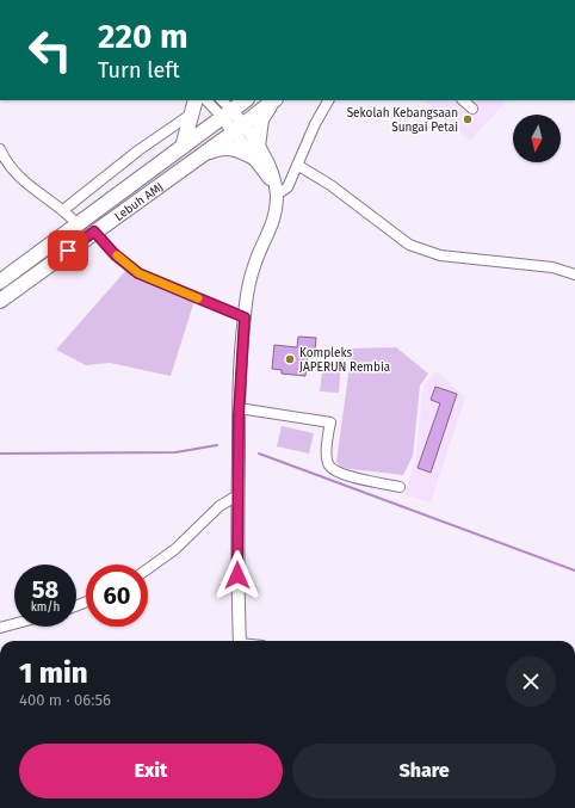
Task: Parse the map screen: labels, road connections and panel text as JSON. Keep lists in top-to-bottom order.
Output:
{
  "streets": {
    "highway": ["Lebuh AMJ"]
  },
  "places": ["Sekolah Kebangsaan Sungai Petai", "Kompleks JAPERUN Rembia"],
  "north": "bottom",
  "page": {
    "turn": ["220 m", "Turn left"],
    "speed": "58 km/h",
    "limit": "60",
    "heading": ["1 min", "400 m · 06:56"],
    "buttons": ["Exit", "Share"]
  }
}
